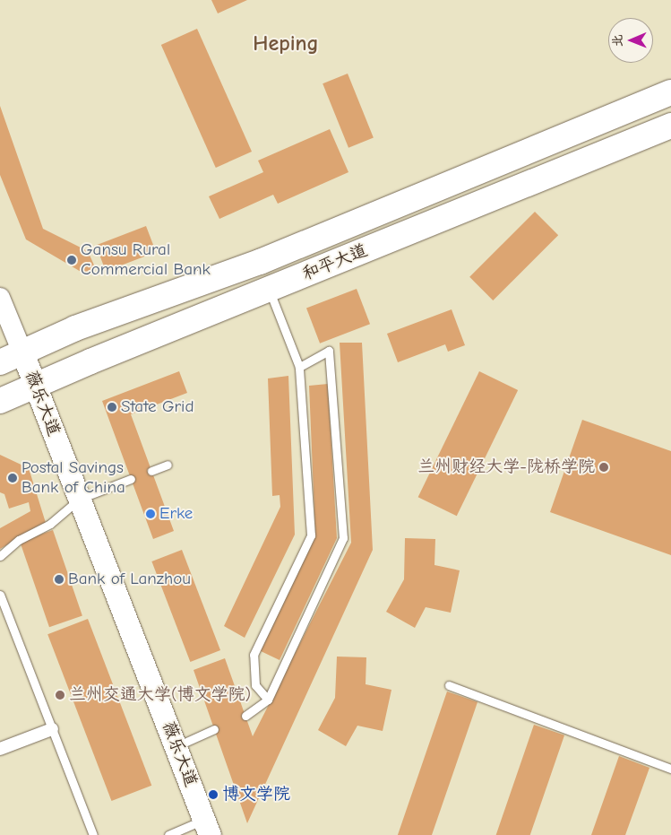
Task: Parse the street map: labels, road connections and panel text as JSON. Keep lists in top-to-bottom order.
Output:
{
  "streets": {
    "highway": ["和平大道"],
    "main road": ["薇乐大道"]
  },
  "crossings": [
    ["和平大道", "薇乐大道"]
  ],
  "districts": ["Heping"],
  "places": [
    "Gansu Rural Commercial Bank",
    "State Grid",
    "兰州财经大学-陇桥学院",
    "Postal Savings Bank of China",
    "Erke",
    "Bank of Lanzhou",
    "兰州交通大学(博文学院)",
    "博文学院"
  ],
  "north": "left"
}
